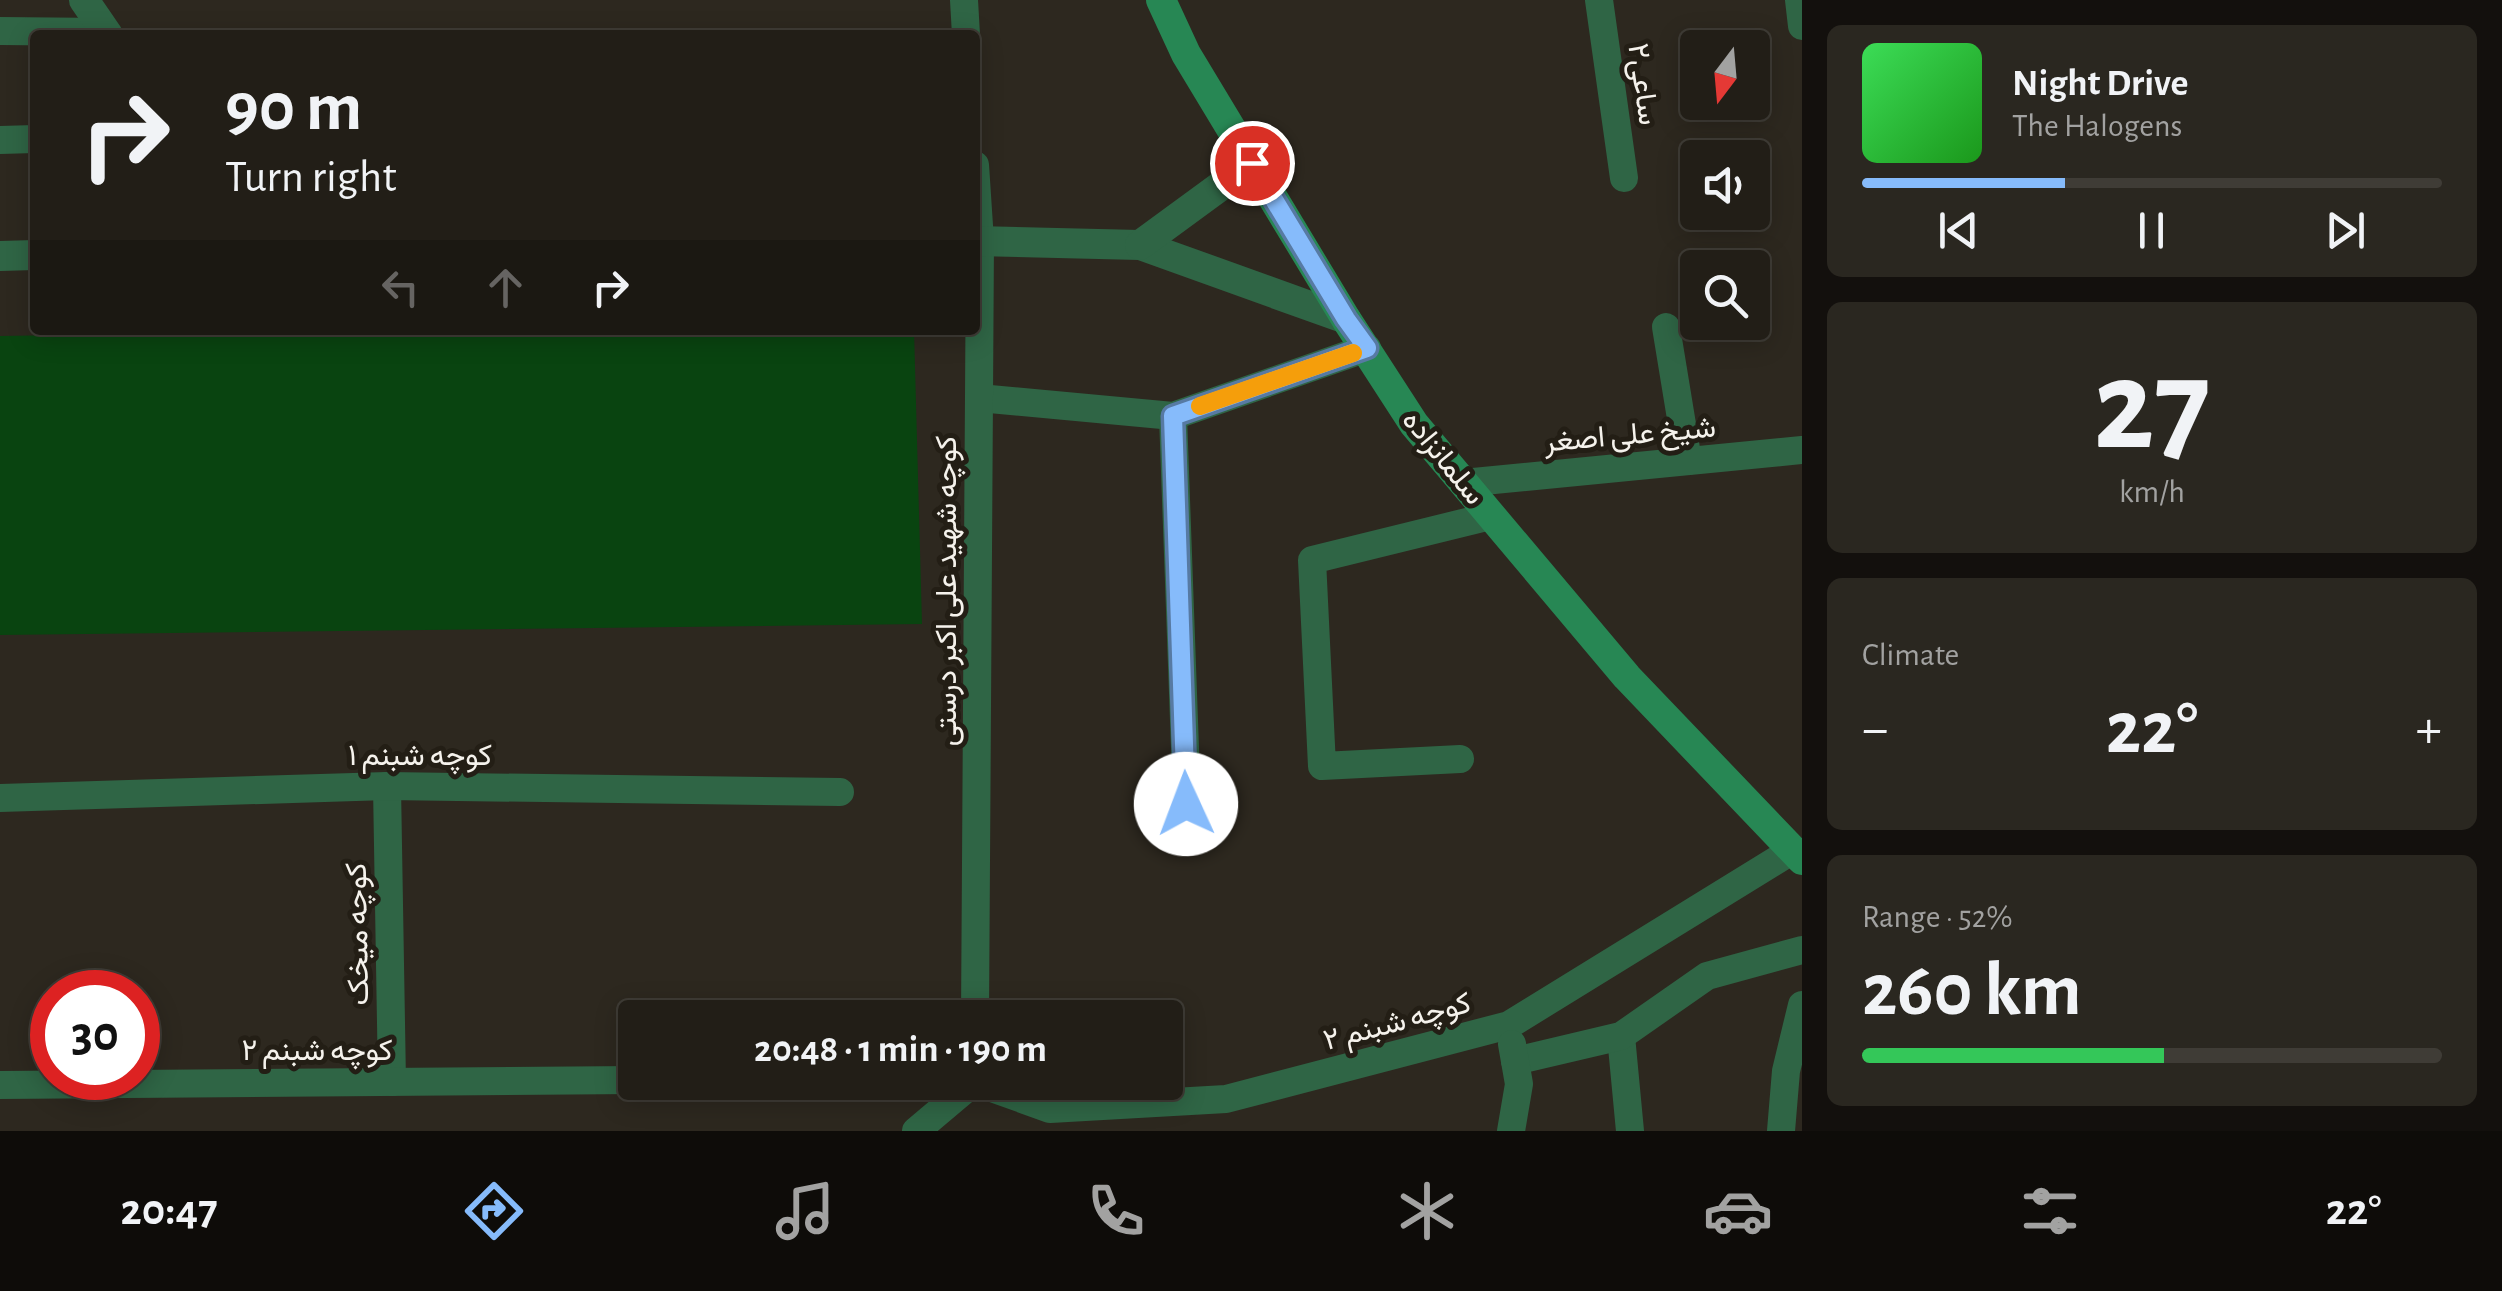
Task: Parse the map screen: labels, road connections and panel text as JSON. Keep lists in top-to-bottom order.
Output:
{
  "streets": {
    "main road": ["سلمانزاده"],
    "street": [
      "ساعی۲",
      "شیخ علی اصغر",
      "کوچه شهید علی اکبر درستی",
      "کوچه شبنم ۱",
      "کوچه میخک",
      "کوچه شبنم ۲"
    ]
  },
  "crossings": [
    ["شیخ علی اصغر", "سلمانزاده"],
    ["سلمانزاده", "کوچه شبنم ۲"],
    ["کوچه شبنم ۱", "کوچه میخک"],
    ["کوچه میخک", "کوچه شبنم ۲"]
  ],
  "north": "bottom",
  "page": {
    "turn": ["90 m", "Turn right"],
    "song": ["Night Drive", "The Halogens"],
    "tile": [
      ["27", "km/h"],
      "Climate",
      ["Range · 52%", "260 km"]
    ],
    "heat": ["−", "22°", "+"],
    "limit": "30",
    "trip": "20:48 · 1 min · 190 m",
    "tabs": ["20:47", "22°"]
  }
}
